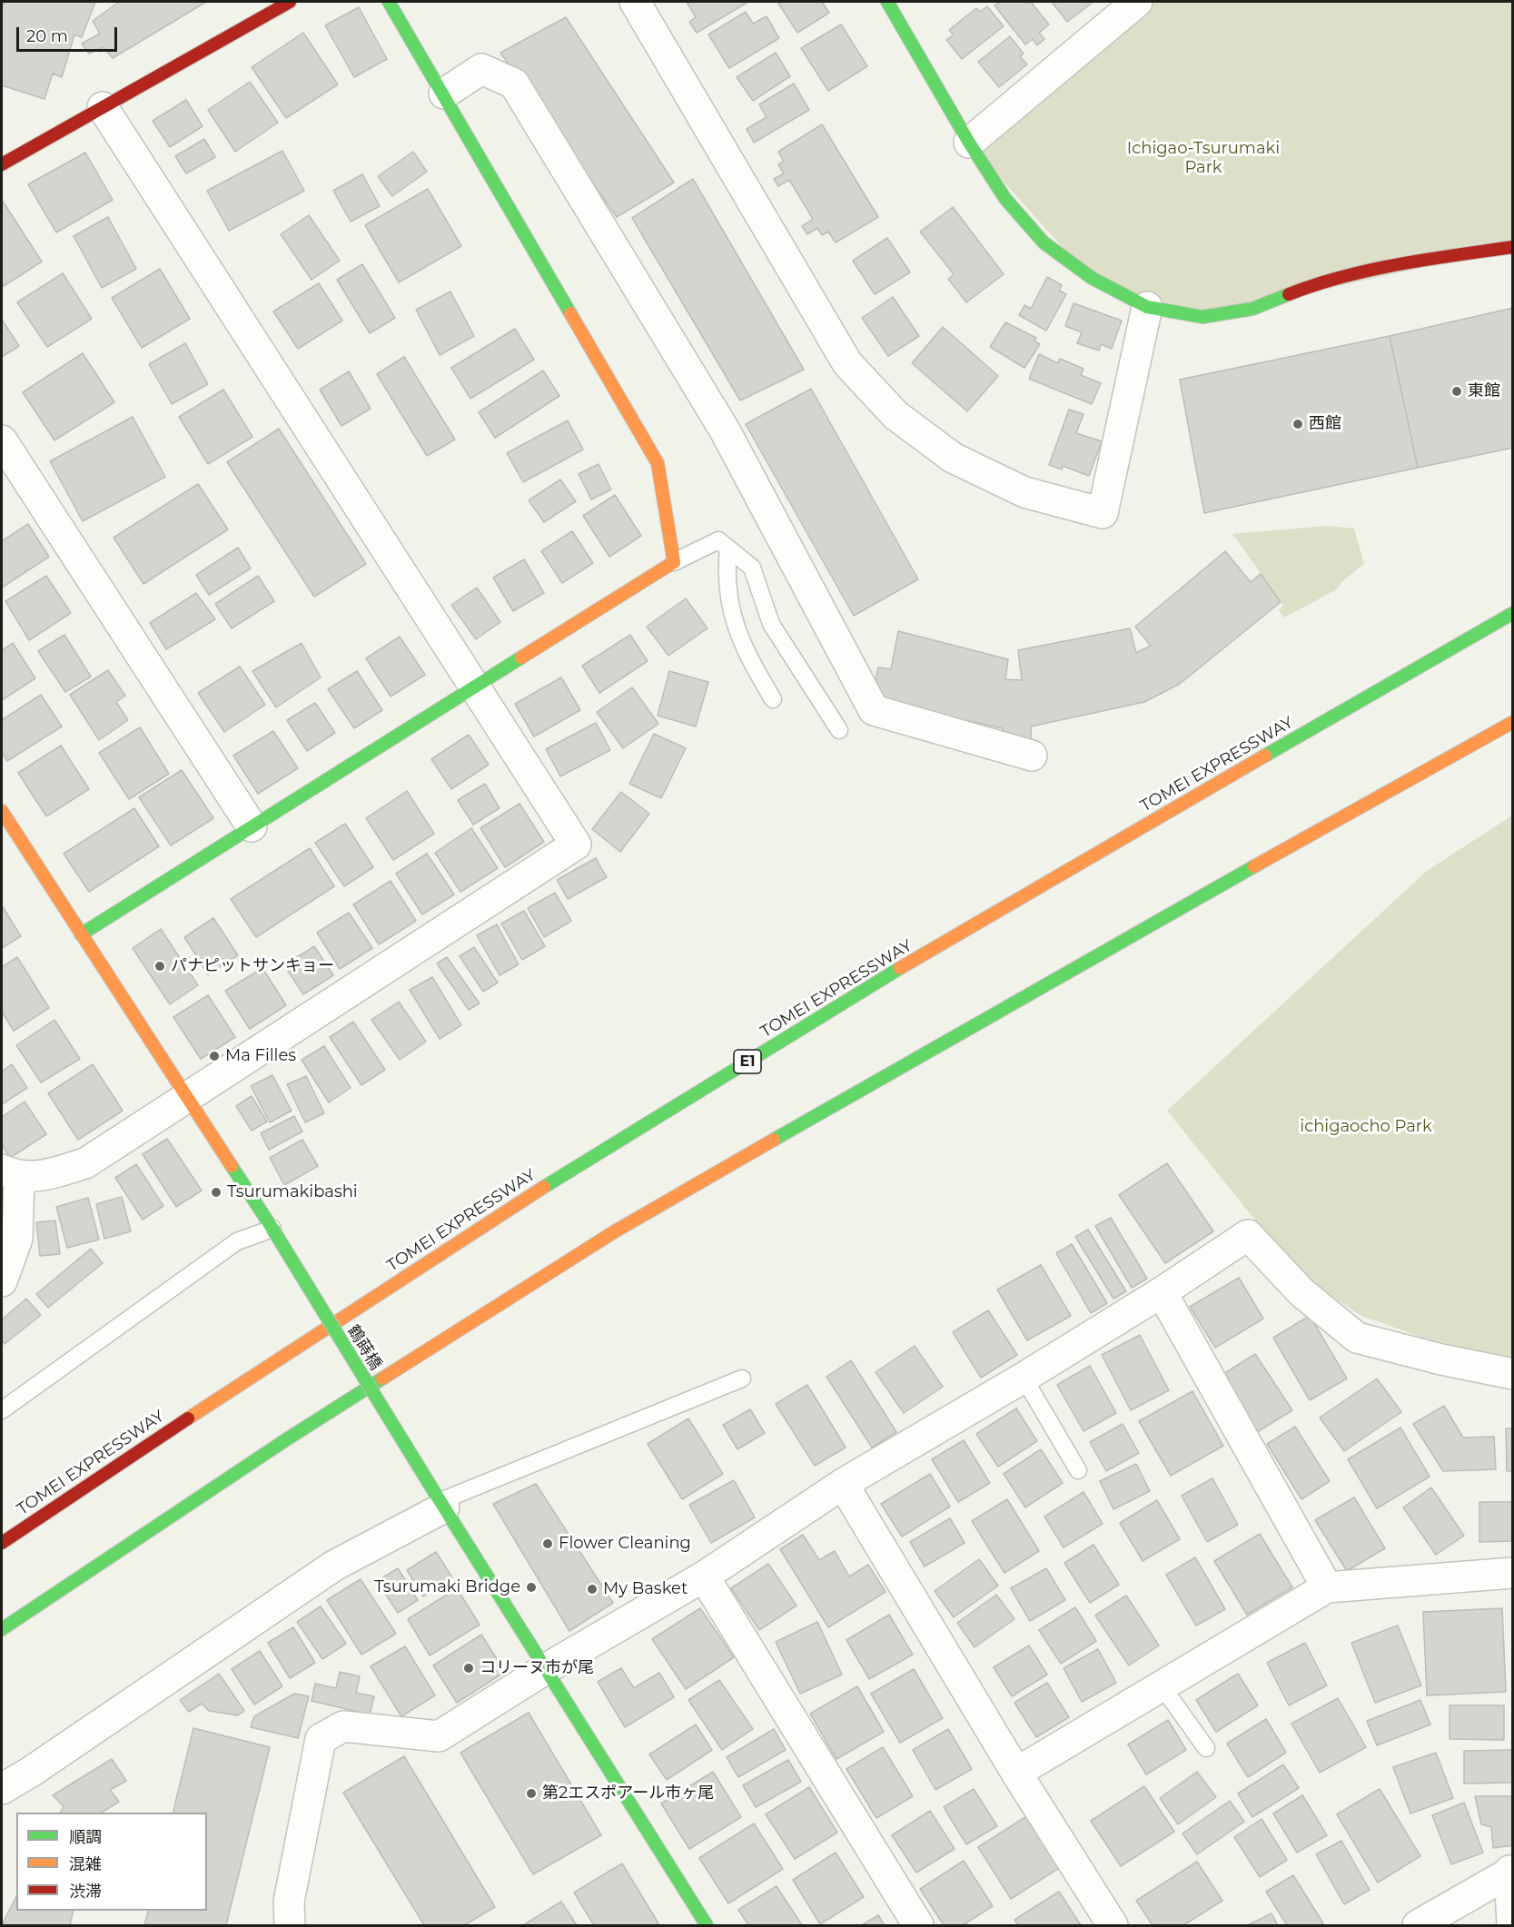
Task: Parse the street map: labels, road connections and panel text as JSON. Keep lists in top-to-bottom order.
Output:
{
  "streets": {
    "main road": ["TOMEI EXPRESSWAY", "E1", "鶴蒔橋"]
  },
  "parks": ["Ichigao-Tsurumaki Park", "ichigaocho Park"],
  "places": [
    "東館",
    "西館",
    "パナピットサンキョー",
    "Ma Filles",
    "Tsurumakibashi",
    "Flower Cleaning",
    "Tsurumaki Bridge",
    "My Basket",
    "コリーヌ市が尾",
    "第2エスポアール市ヶ尾"
  ],
  "legend": ["順調", "混雑", "渋滞"],
  "scale_bar": "20 m"
}
